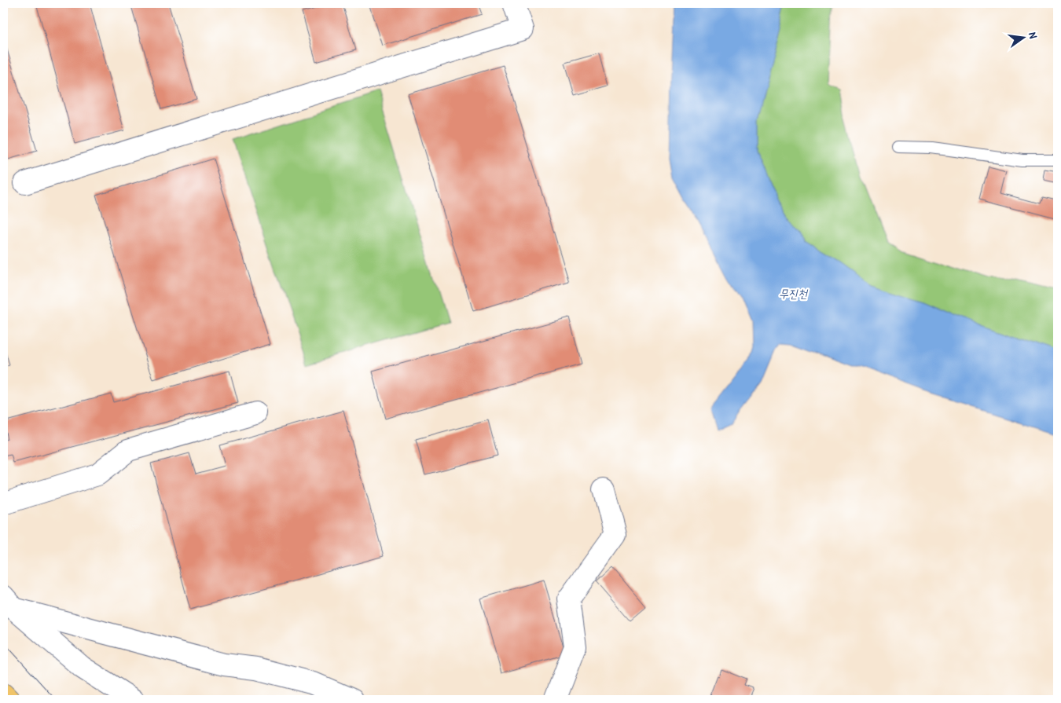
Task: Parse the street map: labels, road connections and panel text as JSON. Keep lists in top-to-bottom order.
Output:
{
  "water": ["무진천"],
  "north": "right"
}
